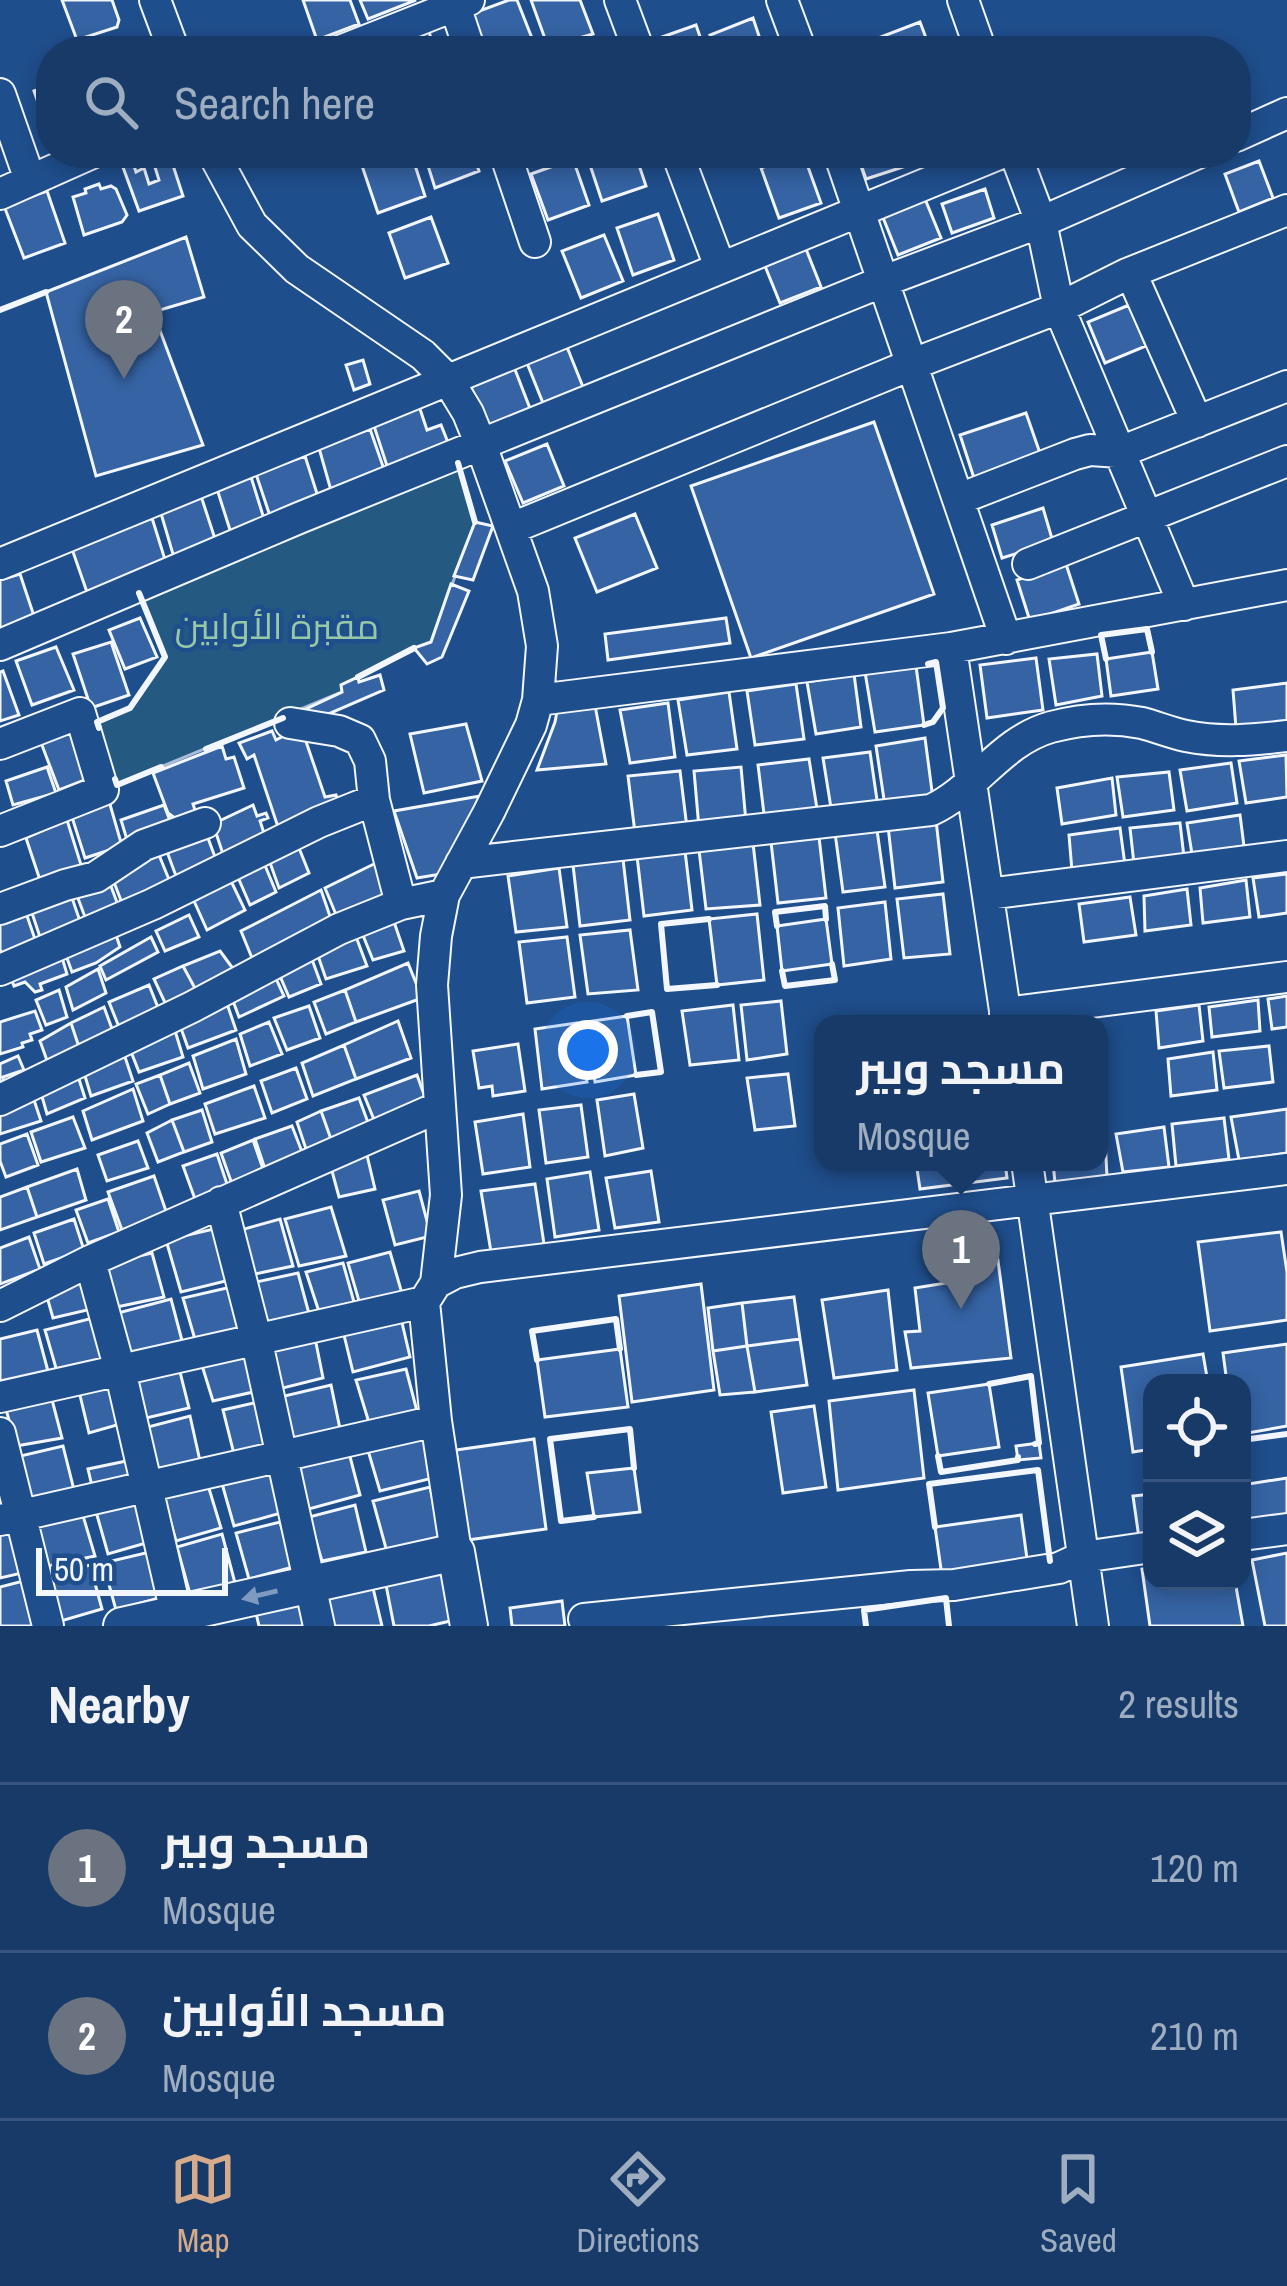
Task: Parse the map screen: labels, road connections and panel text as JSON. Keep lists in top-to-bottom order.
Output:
{
  "parks": ["مقبرة الأوابين"],
  "scale_bar": "50 m",
  "page": {
    "search": "Search here",
    "pins": ["2", "1"],
    "popup": ["مسجد وبير", "Mosque"],
    "scale": "50 m",
    "heading": ["Nearby", "2 results"],
    "list": [
      {
        "mark": "1",
        "name": "مسجد وبير",
        "note": "Mosque",
        "value": "120 m"
      },
      {
        "mark": "2",
        "name": "مسجد الأوابين",
        "note": "Mosque",
        "value": "210 m"
      }
    ],
    "nav": ["Map", "Directions", "Saved"]
  }
}
